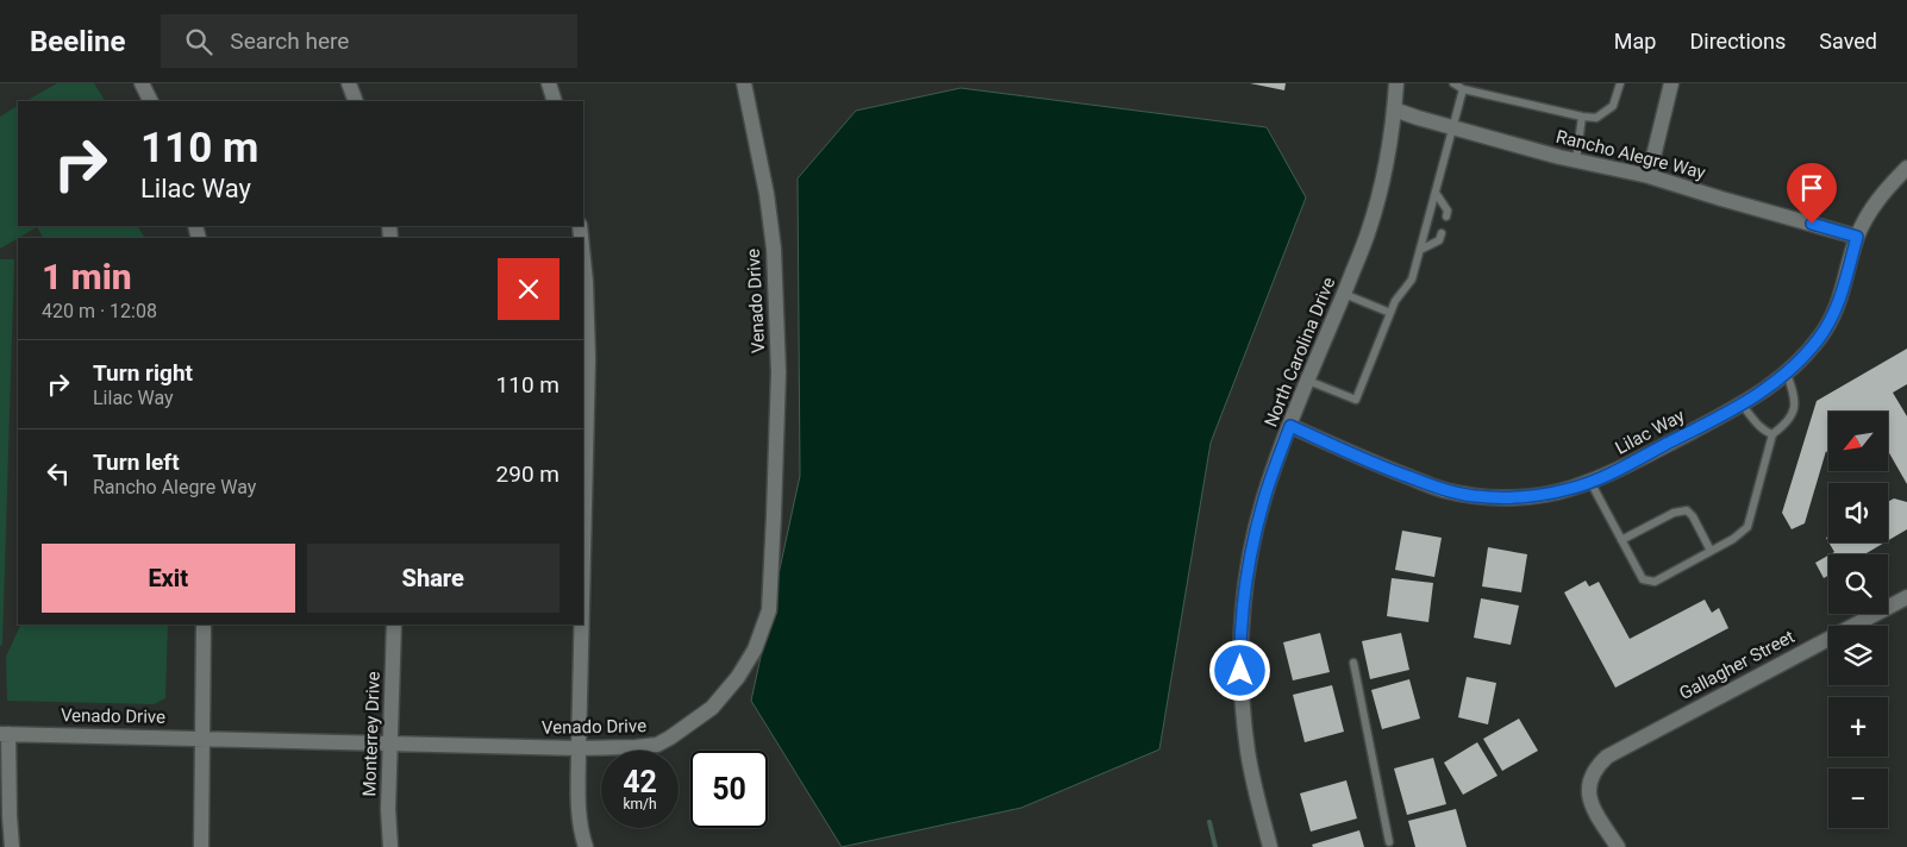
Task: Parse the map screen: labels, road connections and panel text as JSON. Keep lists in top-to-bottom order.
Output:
{
  "streets": {
    "street": [
      "Rancho Alegre Way",
      "Venado Drive",
      "North Carolina Drive",
      "Lilac Way",
      "Gallagher Street",
      "Monterrey Drive"
    ]
  },
  "crossings": [
    ["Rancho Alegre Way", "North Carolina Drive"],
    ["Rancho Alegre Way", "Lilac Way"],
    ["Venado Drive", "Monterrey Drive"],
    ["North Carolina Drive", "Lilac Way"]
  ],
  "north": "bottom left",
  "page": {
    "header": "Beeline",
    "search": "Search here",
    "nav": ["Map", "Directions", "Saved"],
    "turn": ["110 m", "Lilac Way"],
    "heading": ["1 min", "420 m · 12:08"],
    "list": [
      {
        "name": "Turn right",
        "note": "Lilac Way",
        "value": "110 m"
      },
      {
        "name": "Turn left",
        "note": "Rancho Alegre Way",
        "value": "290 m"
      }
    ],
    "map_buttons": ["+", "−"],
    "buttons": ["Exit", "Share"],
    "speed": "42 km/h",
    "limit": "50"
  }
}
